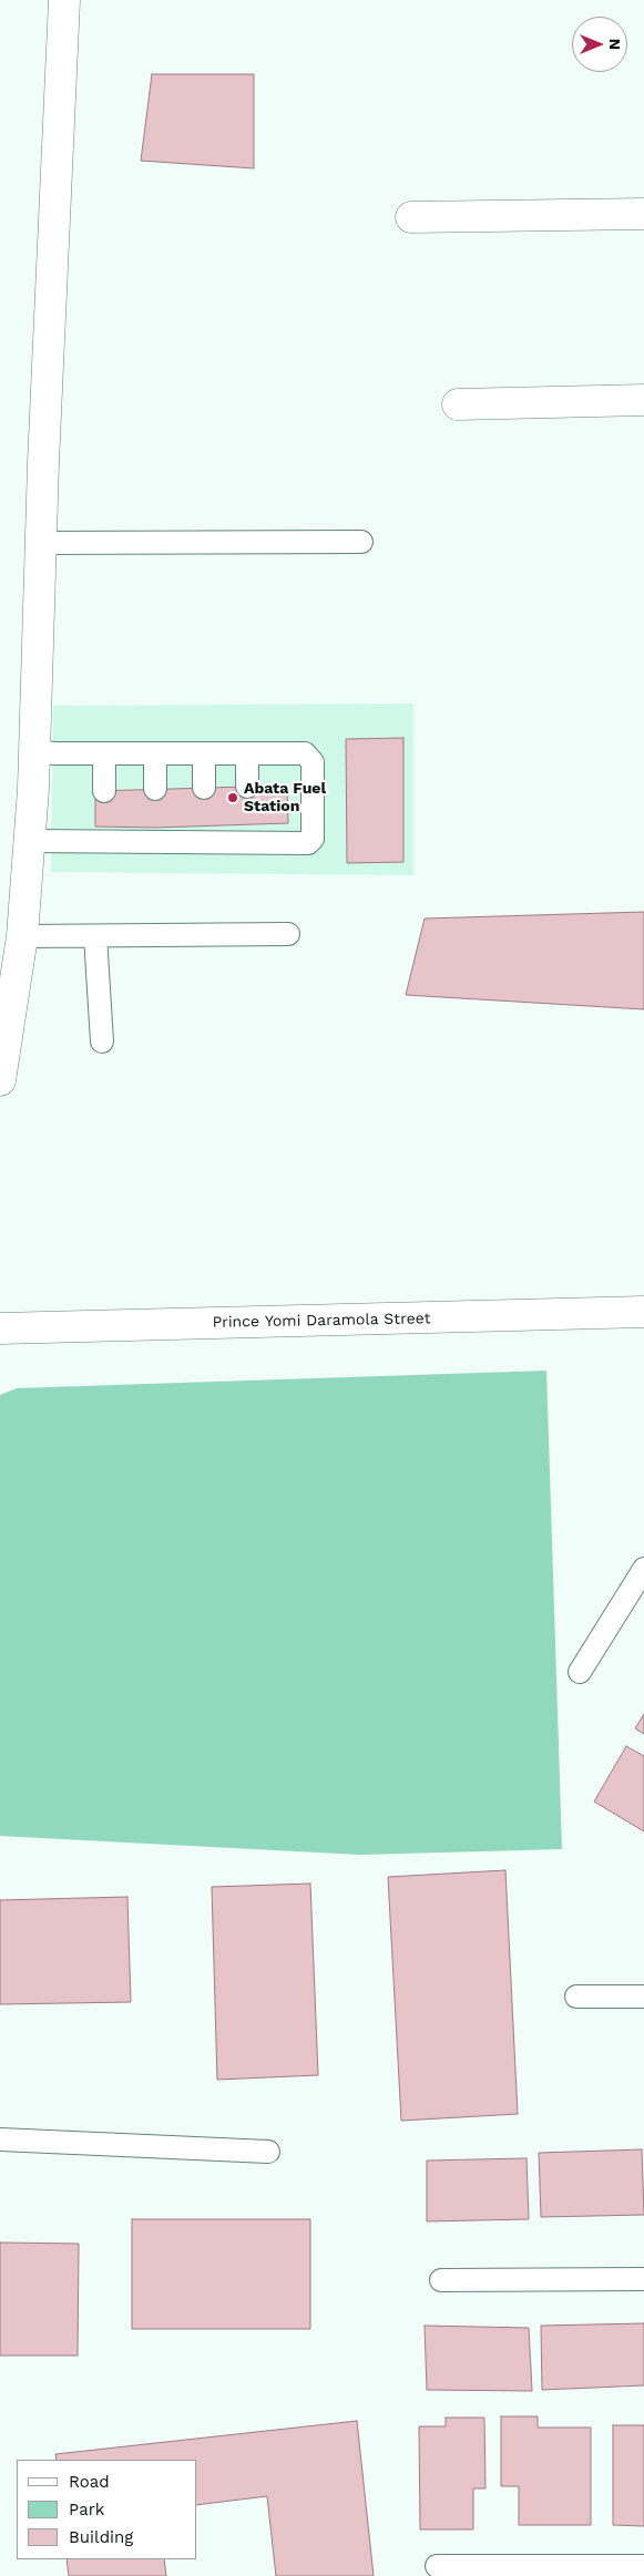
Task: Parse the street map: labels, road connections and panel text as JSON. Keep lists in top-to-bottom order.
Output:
{
  "streets": {
    "street": ["Prince Yomi Daramola Street"]
  },
  "places": ["Abata Fuel Station"],
  "legend": ["Road", "Park", "Building"],
  "north": "right"
}
